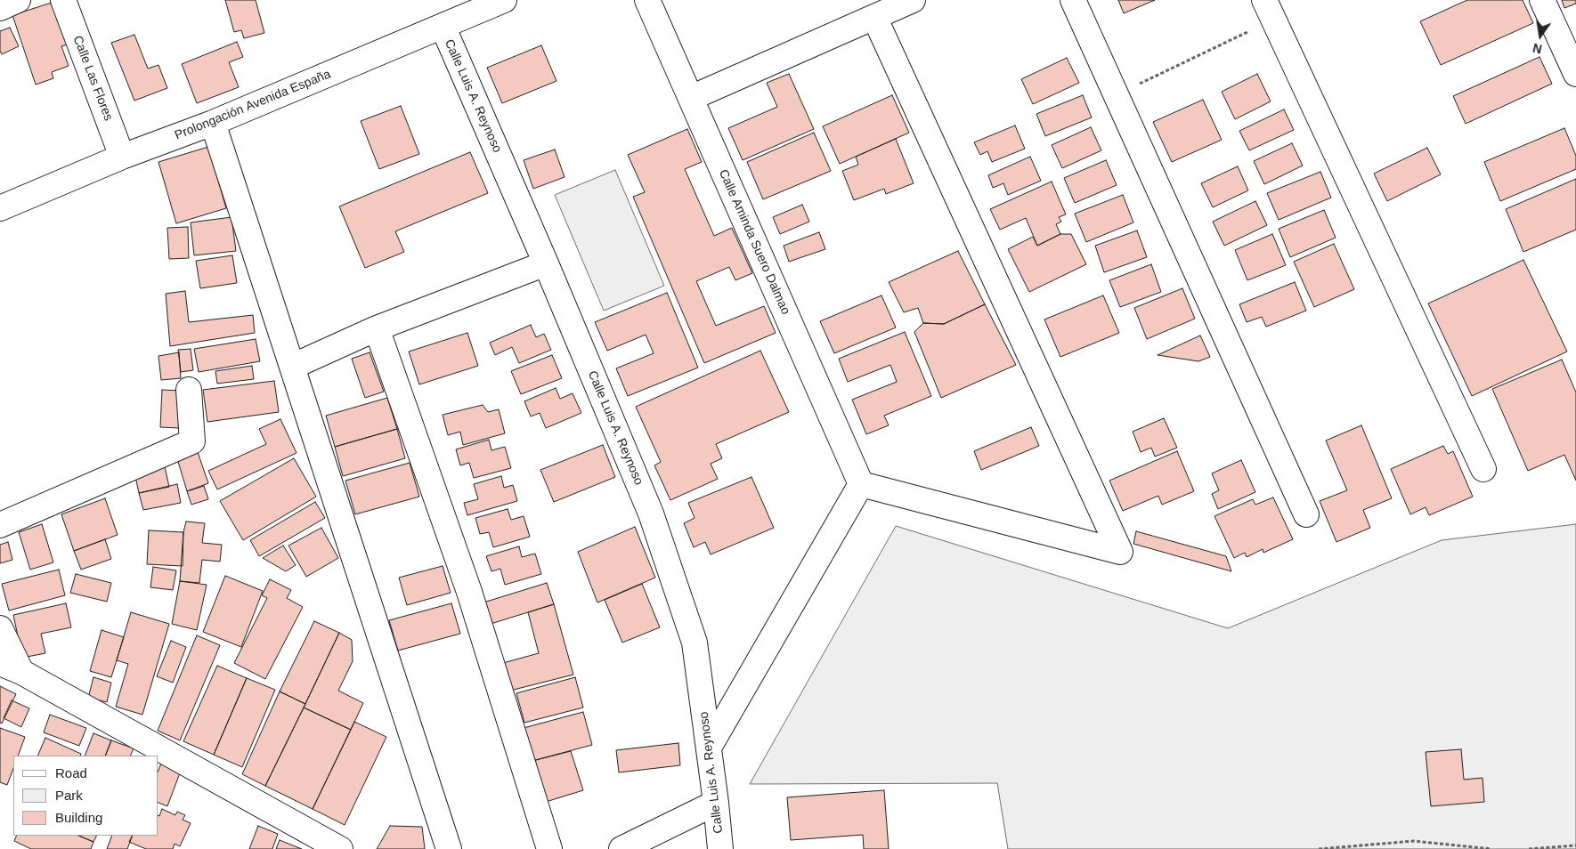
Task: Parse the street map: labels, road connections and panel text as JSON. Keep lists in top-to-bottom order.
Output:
{
  "streets": {
    "street": [
      "Calle Las Flores",
      "Calle Luis A. Reynoso",
      "Prolongación Avenida España",
      "Calle Aminda Suero Dalmao"
    ]
  },
  "crossings": [
    ["Calle Las Flores", "Prolongación Avenida España"],
    ["Calle Luis A. Reynoso", "Prolongación Avenida España"]
  ],
  "legend": ["Road", "Park", "Building"],
  "north": "bottom"
}
